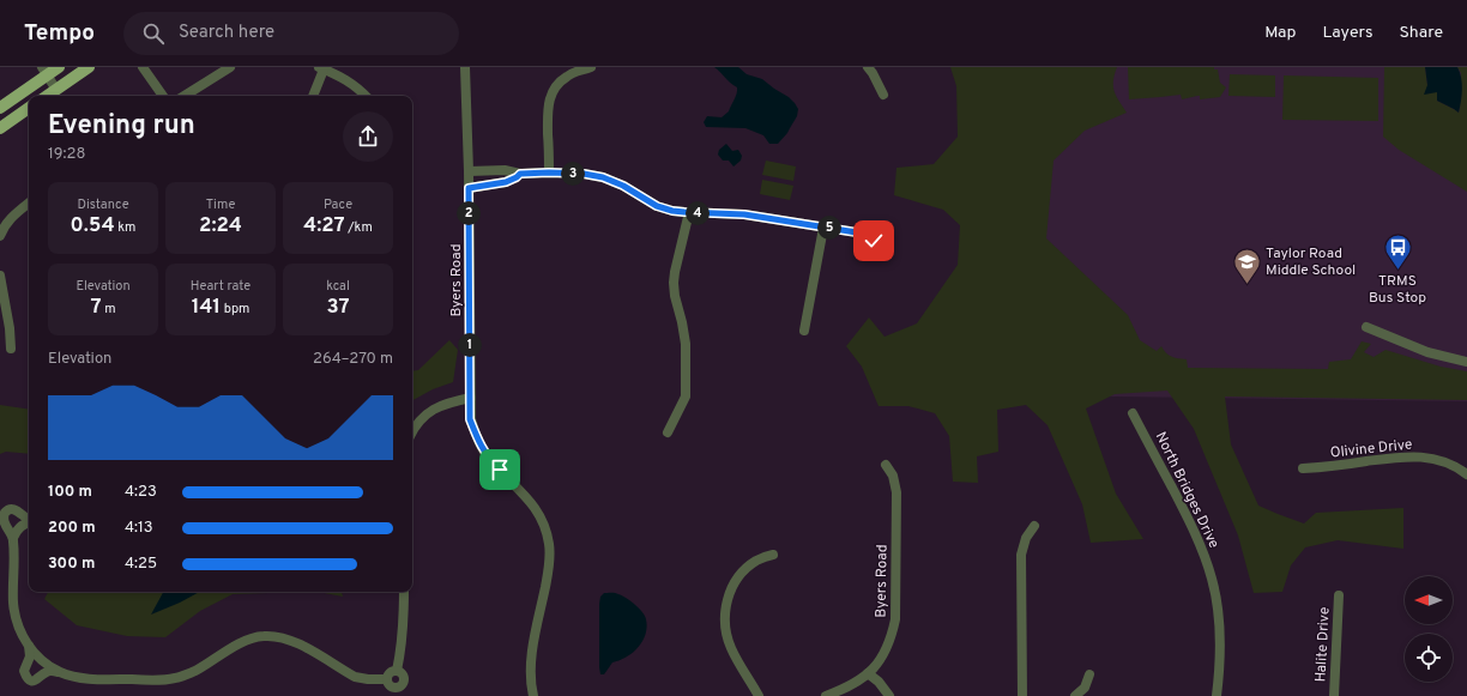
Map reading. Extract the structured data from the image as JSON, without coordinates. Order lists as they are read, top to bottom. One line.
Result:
{"streets":{"street":["Byers Road","Olivine Drive","North Bridges Drive","Halite Drive"]},"places":{"bus stop":["TRMS Bus Stop"],"school or university":["Taylor Road Middle School"]},"north":"left","page":{"header":"Tempo","search":"Search here","nav":["Map","Layers","Share"],"heading":["Evening run","19:28"],"pins":["3","2","4","5","1"],"stats":[["Distance","0.54 km"],["Time","2:24"],["Pace","4:27 /km"],["Elevation","7 m"],["Heart rate","141 bpm"],["kcal","37"]],"chart":["Elevation","264–270 m"],"list":[{"name":"100 m","note":"4:23"},{"name":"200 m","note":"4:13"},{"name":"300 m","note":"4:25"}]}}
